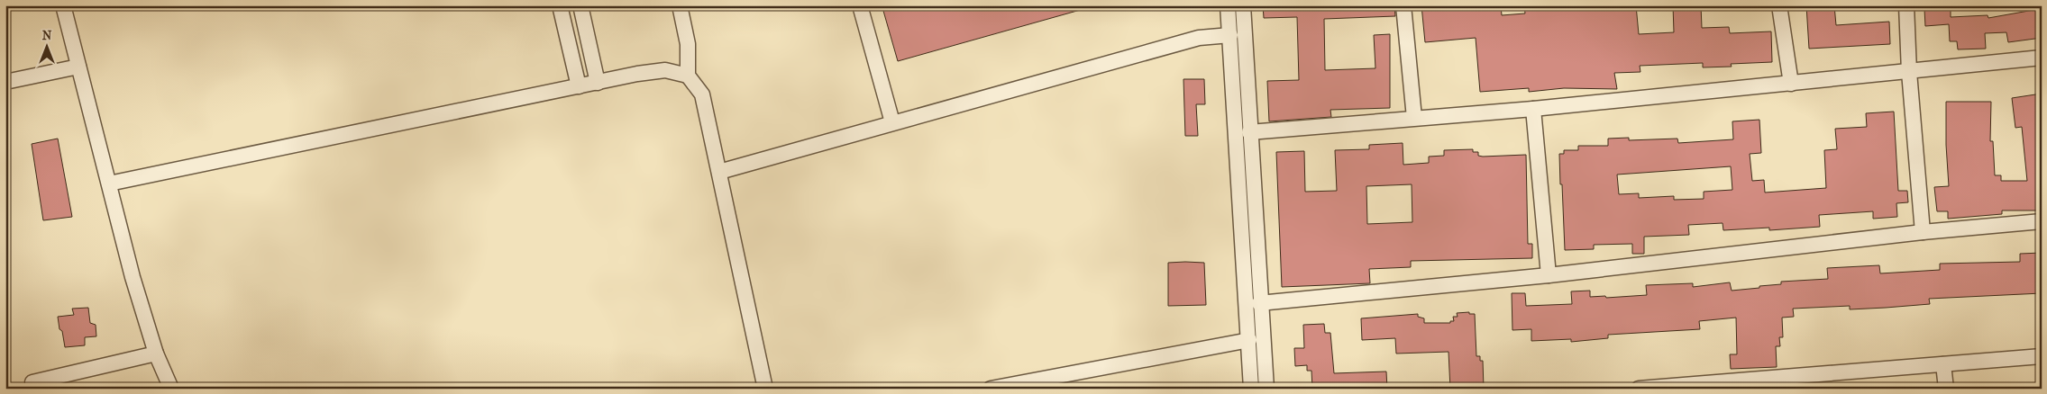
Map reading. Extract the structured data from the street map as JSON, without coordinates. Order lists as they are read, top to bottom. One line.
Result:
{"north":"top"}
